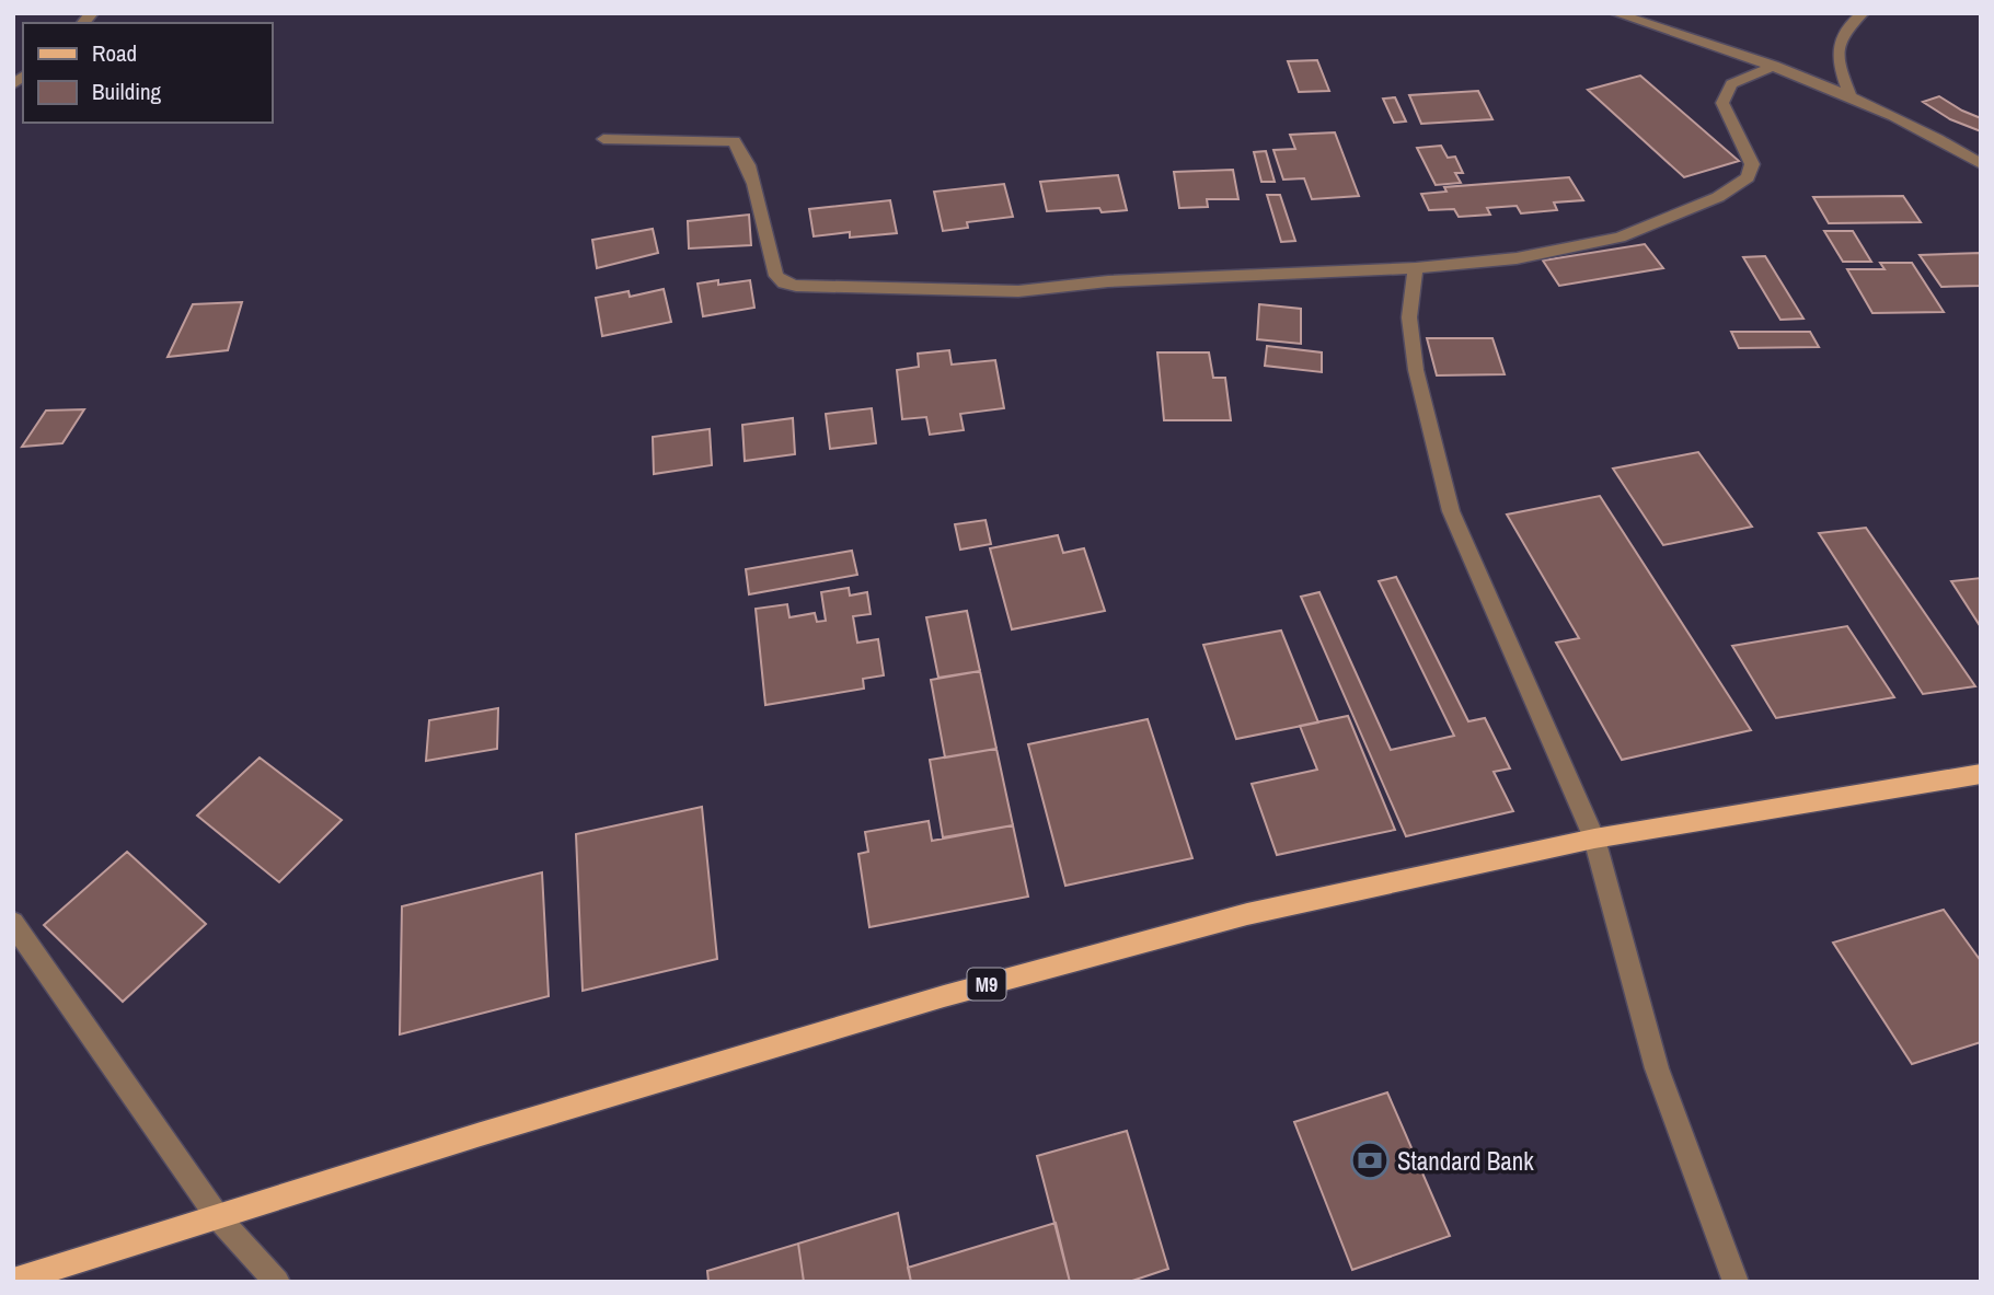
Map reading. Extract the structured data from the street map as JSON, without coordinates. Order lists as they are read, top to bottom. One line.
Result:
{"streets":{"main road":["M9"]},"places":{"bank":["Standard Bank"]},"legend":["Road","Building"]}
